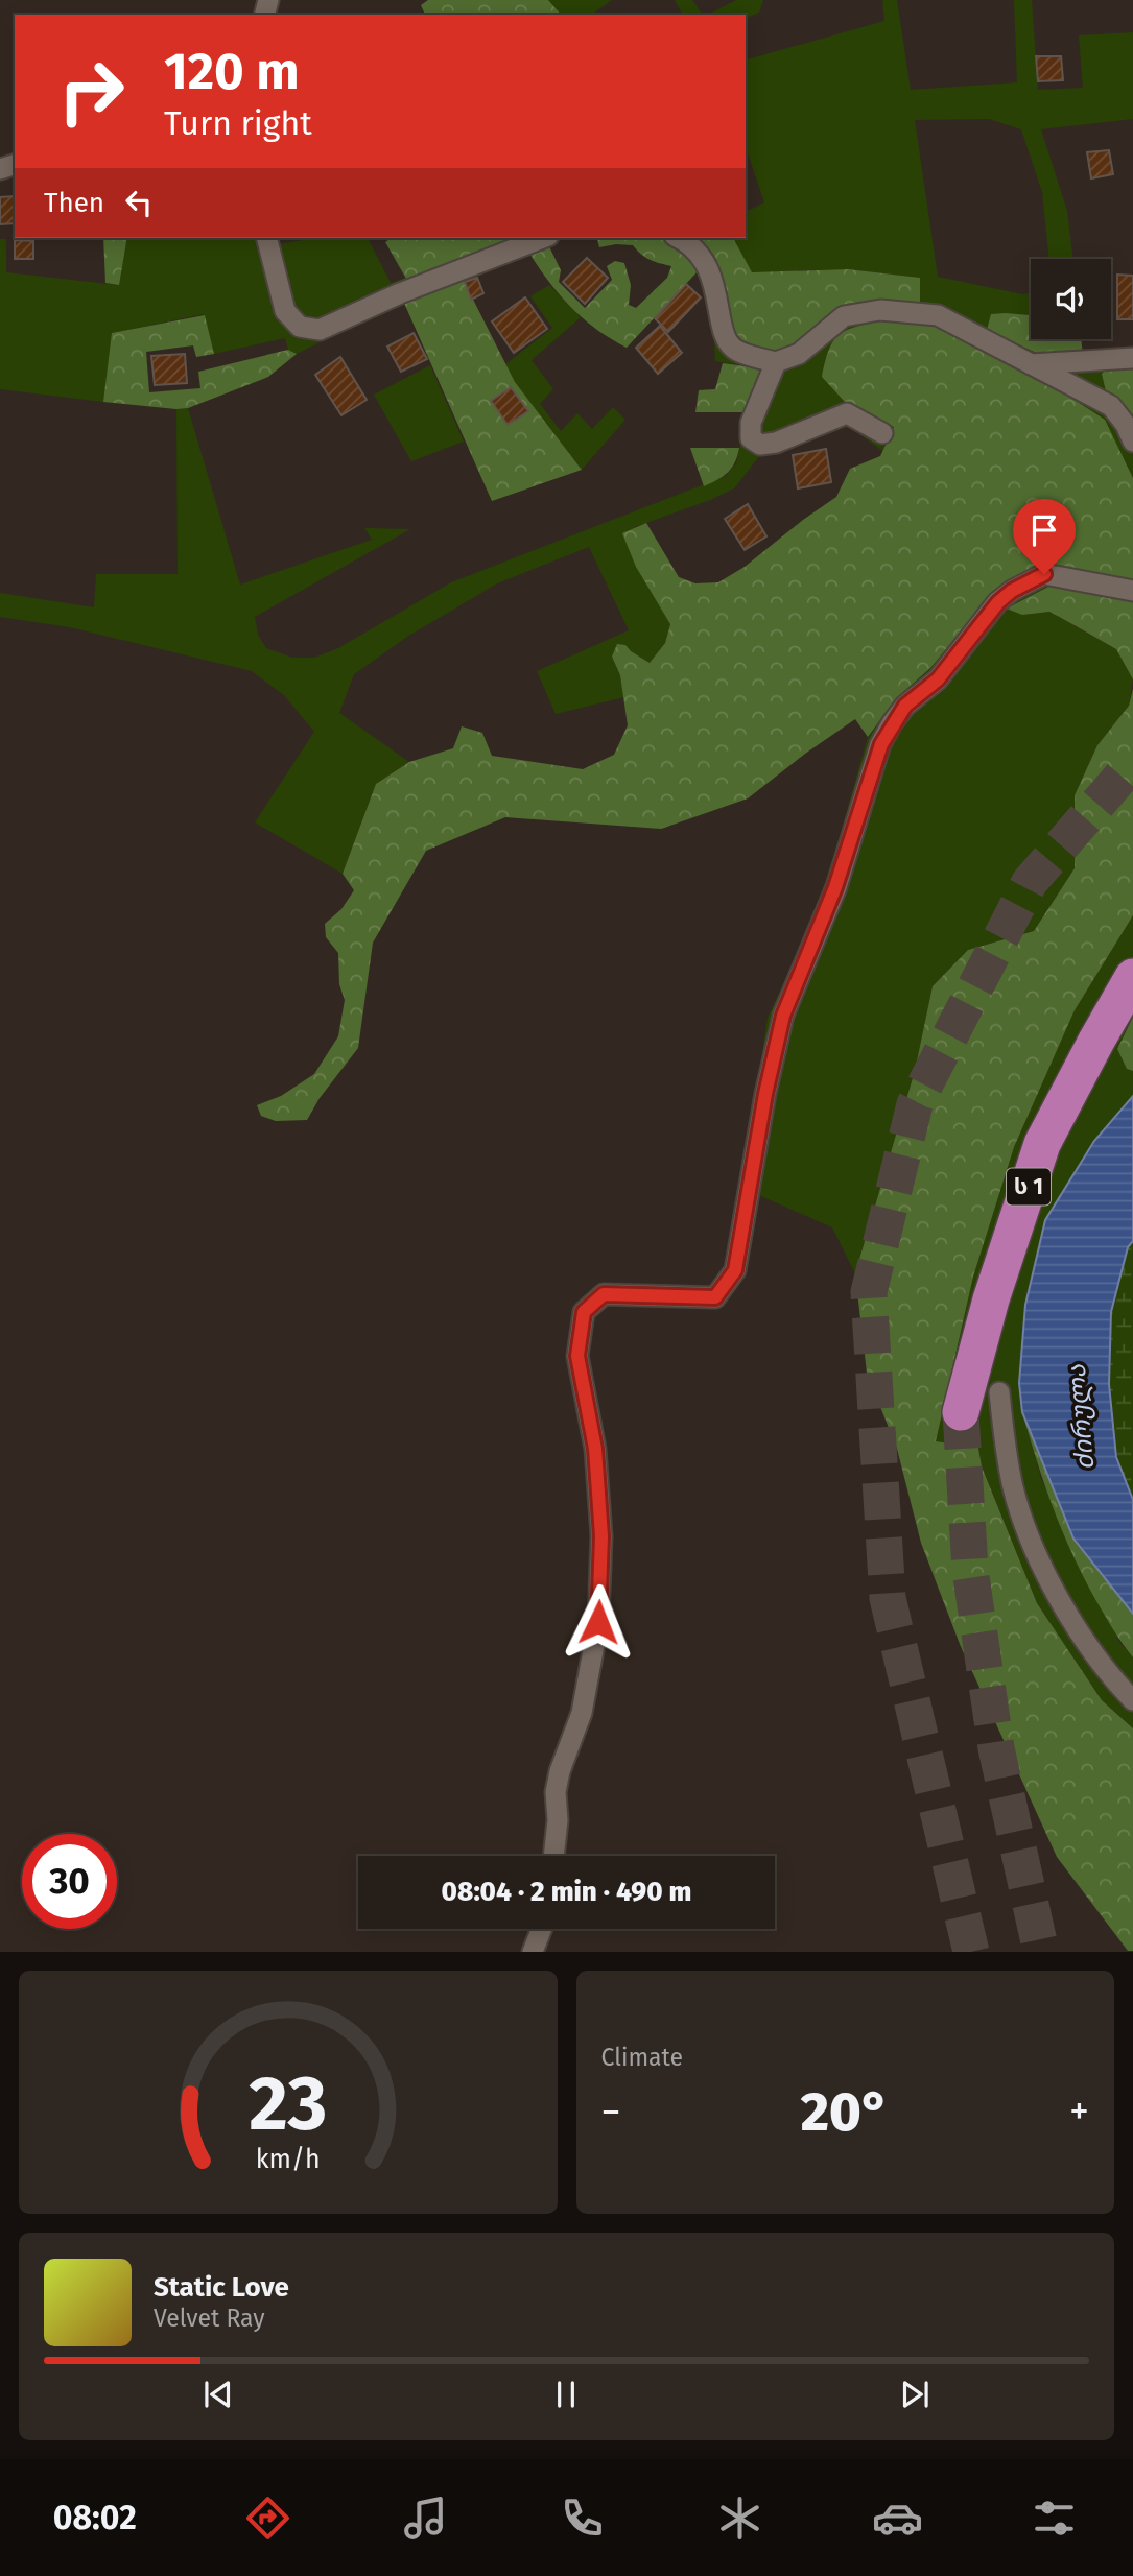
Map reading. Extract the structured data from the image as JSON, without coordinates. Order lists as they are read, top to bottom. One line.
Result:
{"streets":{"highway":["ს 1"]},"water":["ძირულა"],"page":{"turn":["120 m","Turn right"],"then":"Then","limit":"30","trip":"08:04 · 2 min · 490 m","tile":"Climate","heat":["−","20°","+"],"song":["Static Love","Velvet Ray"],"tabs":"08:02","gauge":["23","km/h"]}}
